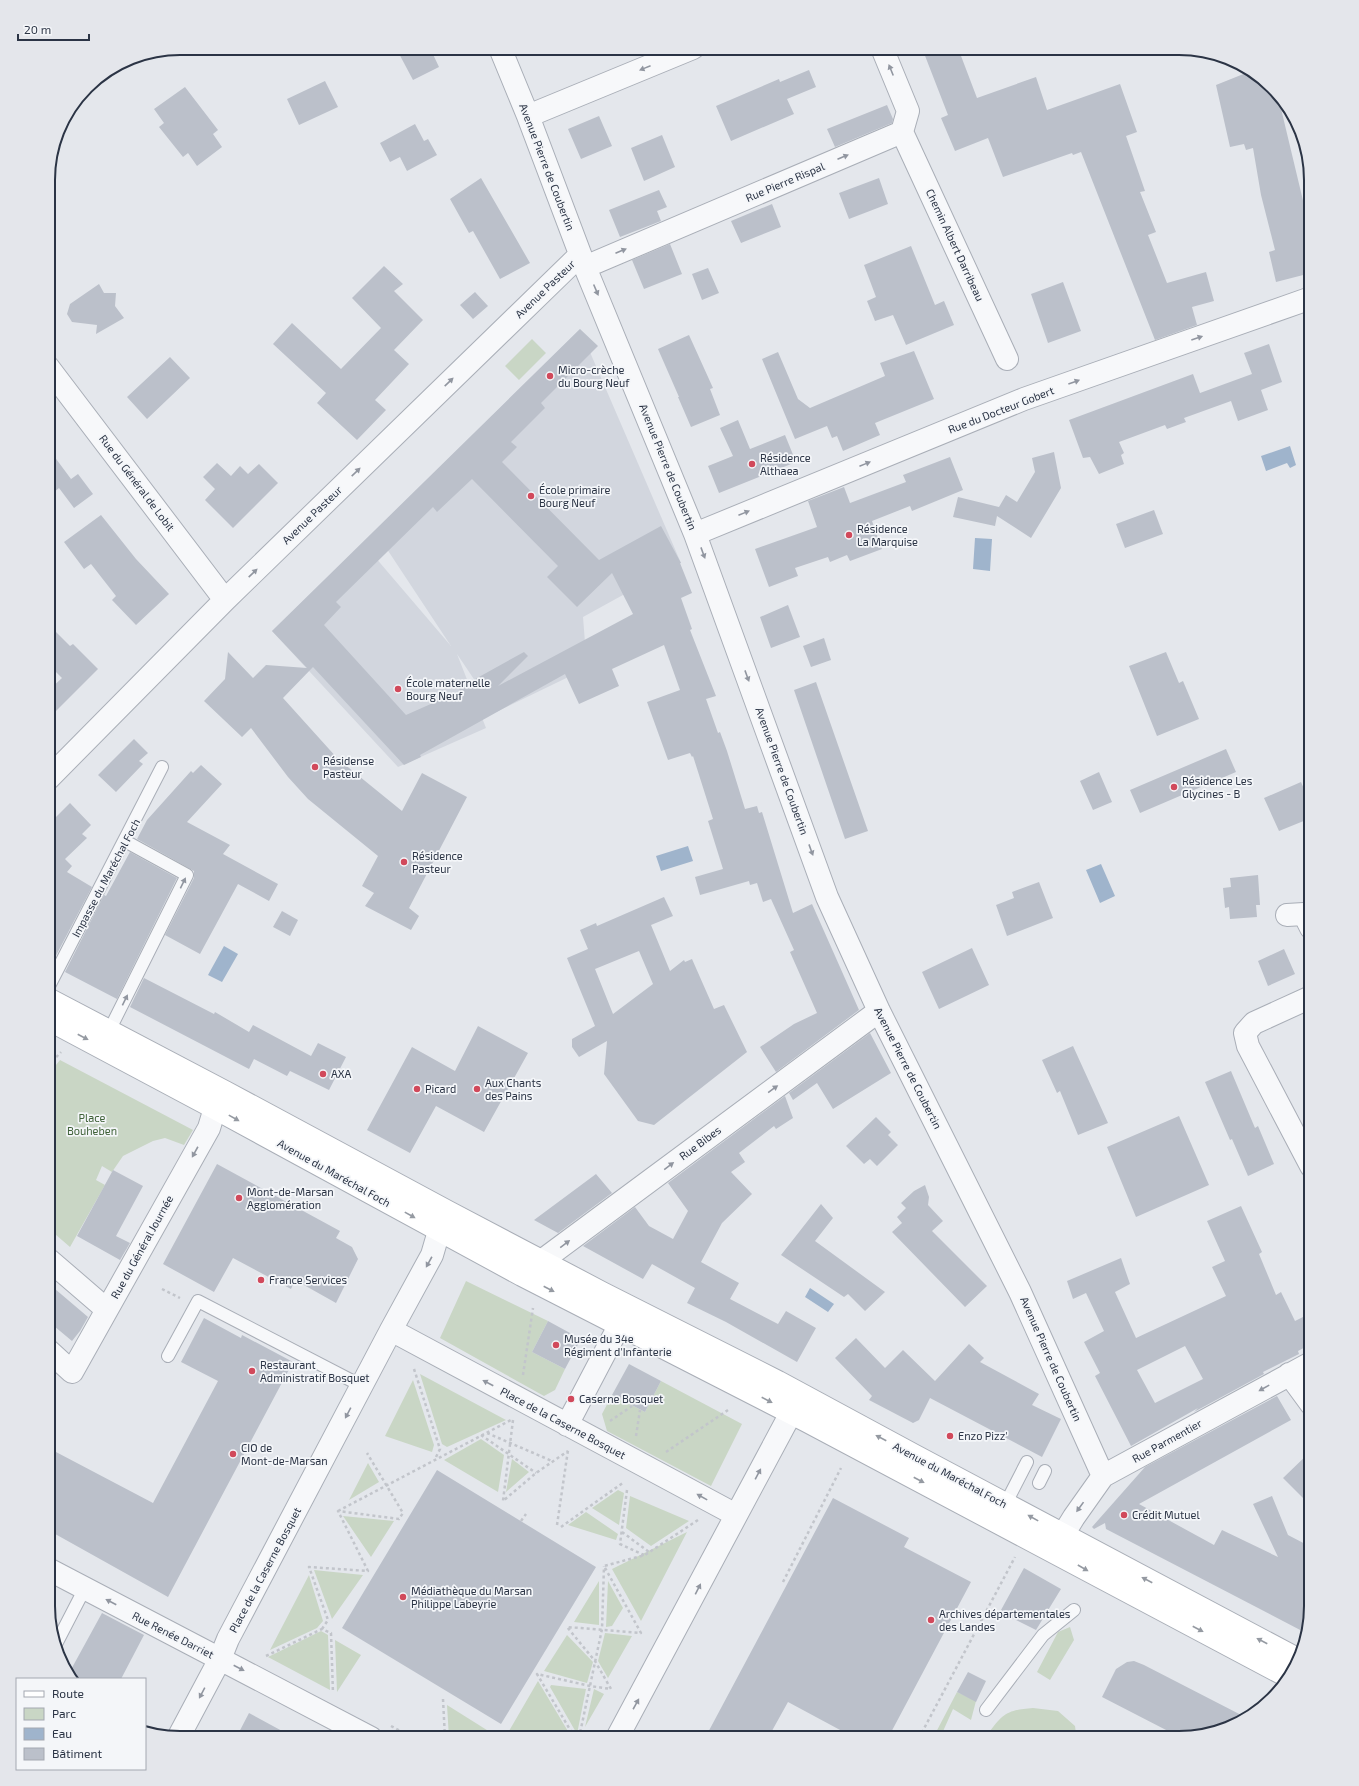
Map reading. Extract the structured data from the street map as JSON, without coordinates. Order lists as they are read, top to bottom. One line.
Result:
{"streets":{"main road":["Avenue du Maréchal Foch"],"street":["Avenue Pierre de Coubertin","Rue Pierre Rispal","Chemin Albert Darribeau","Avenue Pasteur","Rue du Docteur Gobert","Rue du Général de Lobit","Rue Bibes","Rue du Général Journée","Place de la Caserne Bosquet","Rue Parmentier","Rue Renée Darriet"],"lane":["Impasse du Maréchal Foch"]},"crossings":[["Avenue Pierre de Coubertin","Rue Pierre Rispal"],["Avenue Pierre de Coubertin","Avenue Pasteur"],["Avenue Pierre de Coubertin","Rue du Docteur Gobert"],["Avenue Pierre de Coubertin","Rue Bibes"],["Avenue Pierre de Coubertin","Rue Parmentier"],["Rue Pierre Rispal","Chemin Albert Darribeau"],["Rue Pierre Rispal","Avenue Pasteur"],["Avenue Pasteur","Rue du Général de Lobit"],["Rue Bibes","Avenue du Maréchal Foch"],["Avenue du Maréchal Foch","Rue du Général Journée"],["Avenue du Maréchal Foch","Place de la Caserne Bosquet"],["Avenue du Maréchal Foch","Rue Parmentier"],["Place de la Caserne Bosquet","Rue Renée Darriet"]],"one_way":["Avenue Pierre de Coubertin","Avenue Pasteur","Rue du Docteur Gobert","Rue Bibes","Rue du Général Journée","Rue Parmentier"],"parks":["Place Bouheben"],"places":["Micro-crèche du Bourg Neuf","Résidence Althaea","École primaire Bourg Neuf","Résidence La Marquise","École maternelle Bourg Neuf","Résidense Pasteur","Résidence Les Glycines - B","Résidence Pasteur","AXA","Picard","Aux Chants des Pains","Mont-de-Marsan Agglomération","France Services","Musée du 34e Régiment d'Infanterie","Restaurant Administratif Bosquet","Caserne Bosquet","Enzo Pizz'","CIO de Mont-de-Marsan","Crédit Mutuel","Médiathèque du Marsan Philippe Labeyrie","Archives départementales des Landes"],"legend":["Route","Parc","Eau","Bâtiment"],"scale_bar":"20 m"}
